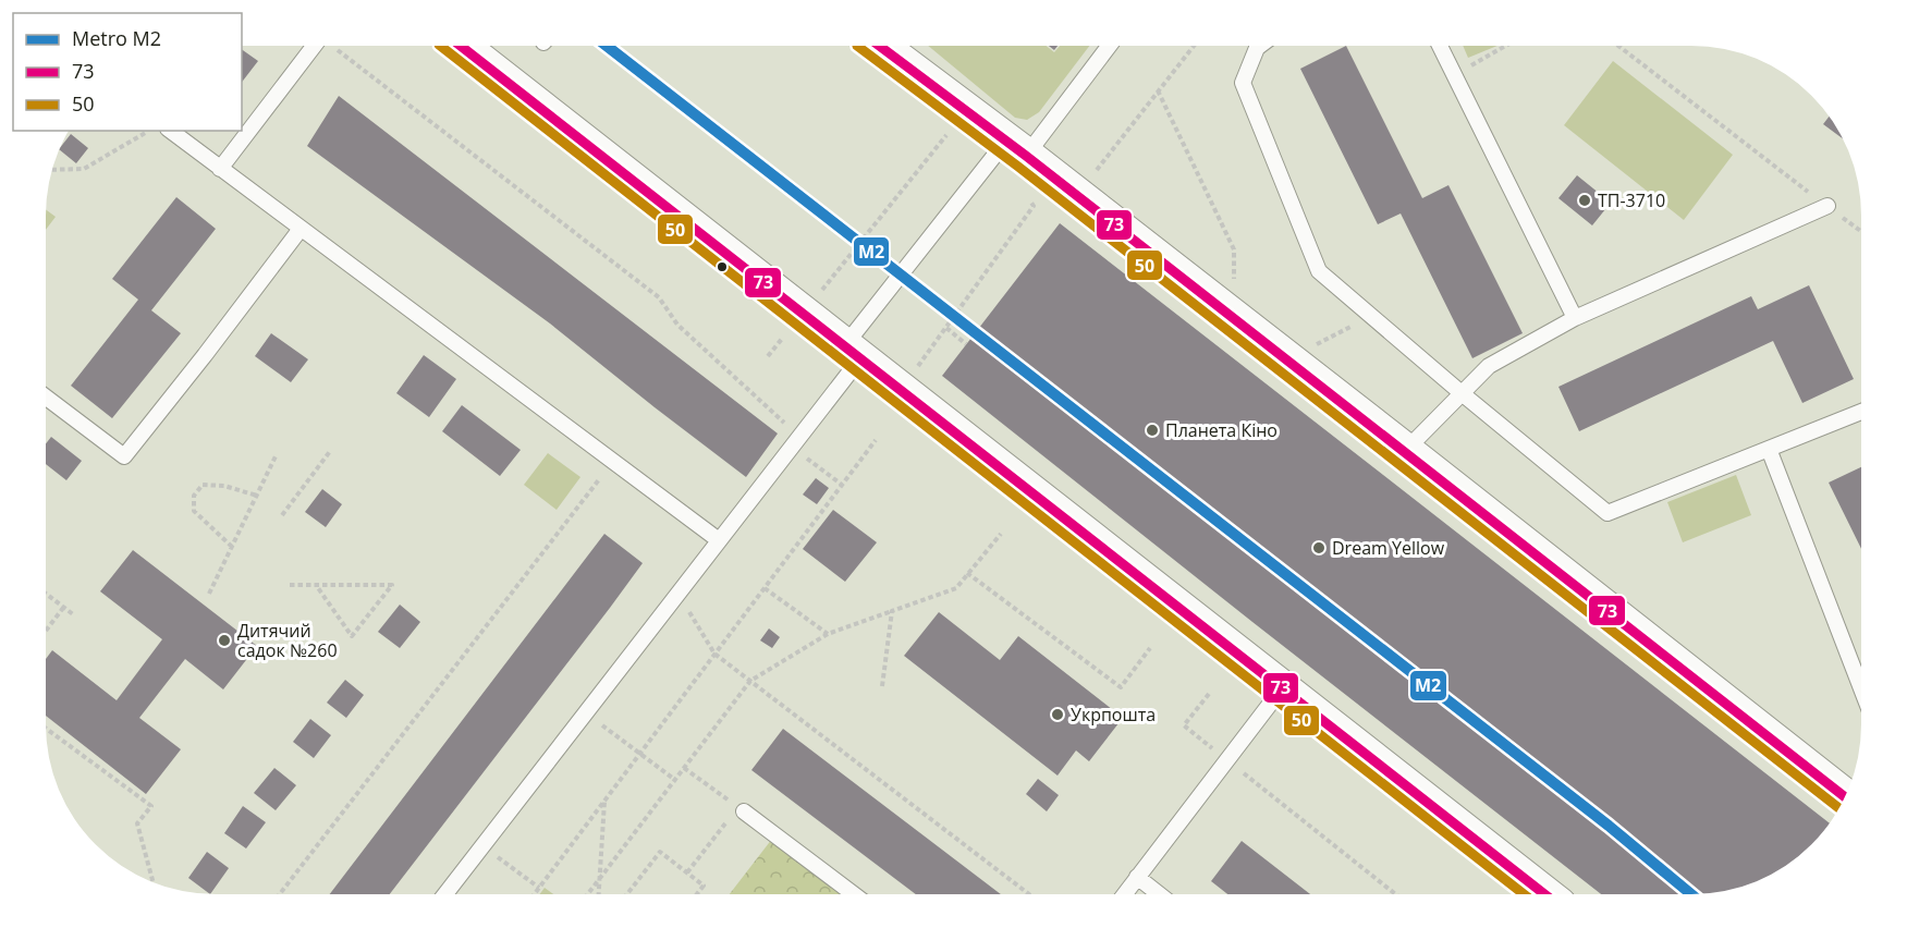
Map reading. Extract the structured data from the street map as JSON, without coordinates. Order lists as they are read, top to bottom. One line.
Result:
{"places":["ТП-3710","Планета Кіно","Dream Yellow","Дитячий садок №260","Укрпошта"],"lines":["metro line M2","transit line 73","transit line 50"],"legend":["Metro M2","73","50"]}
